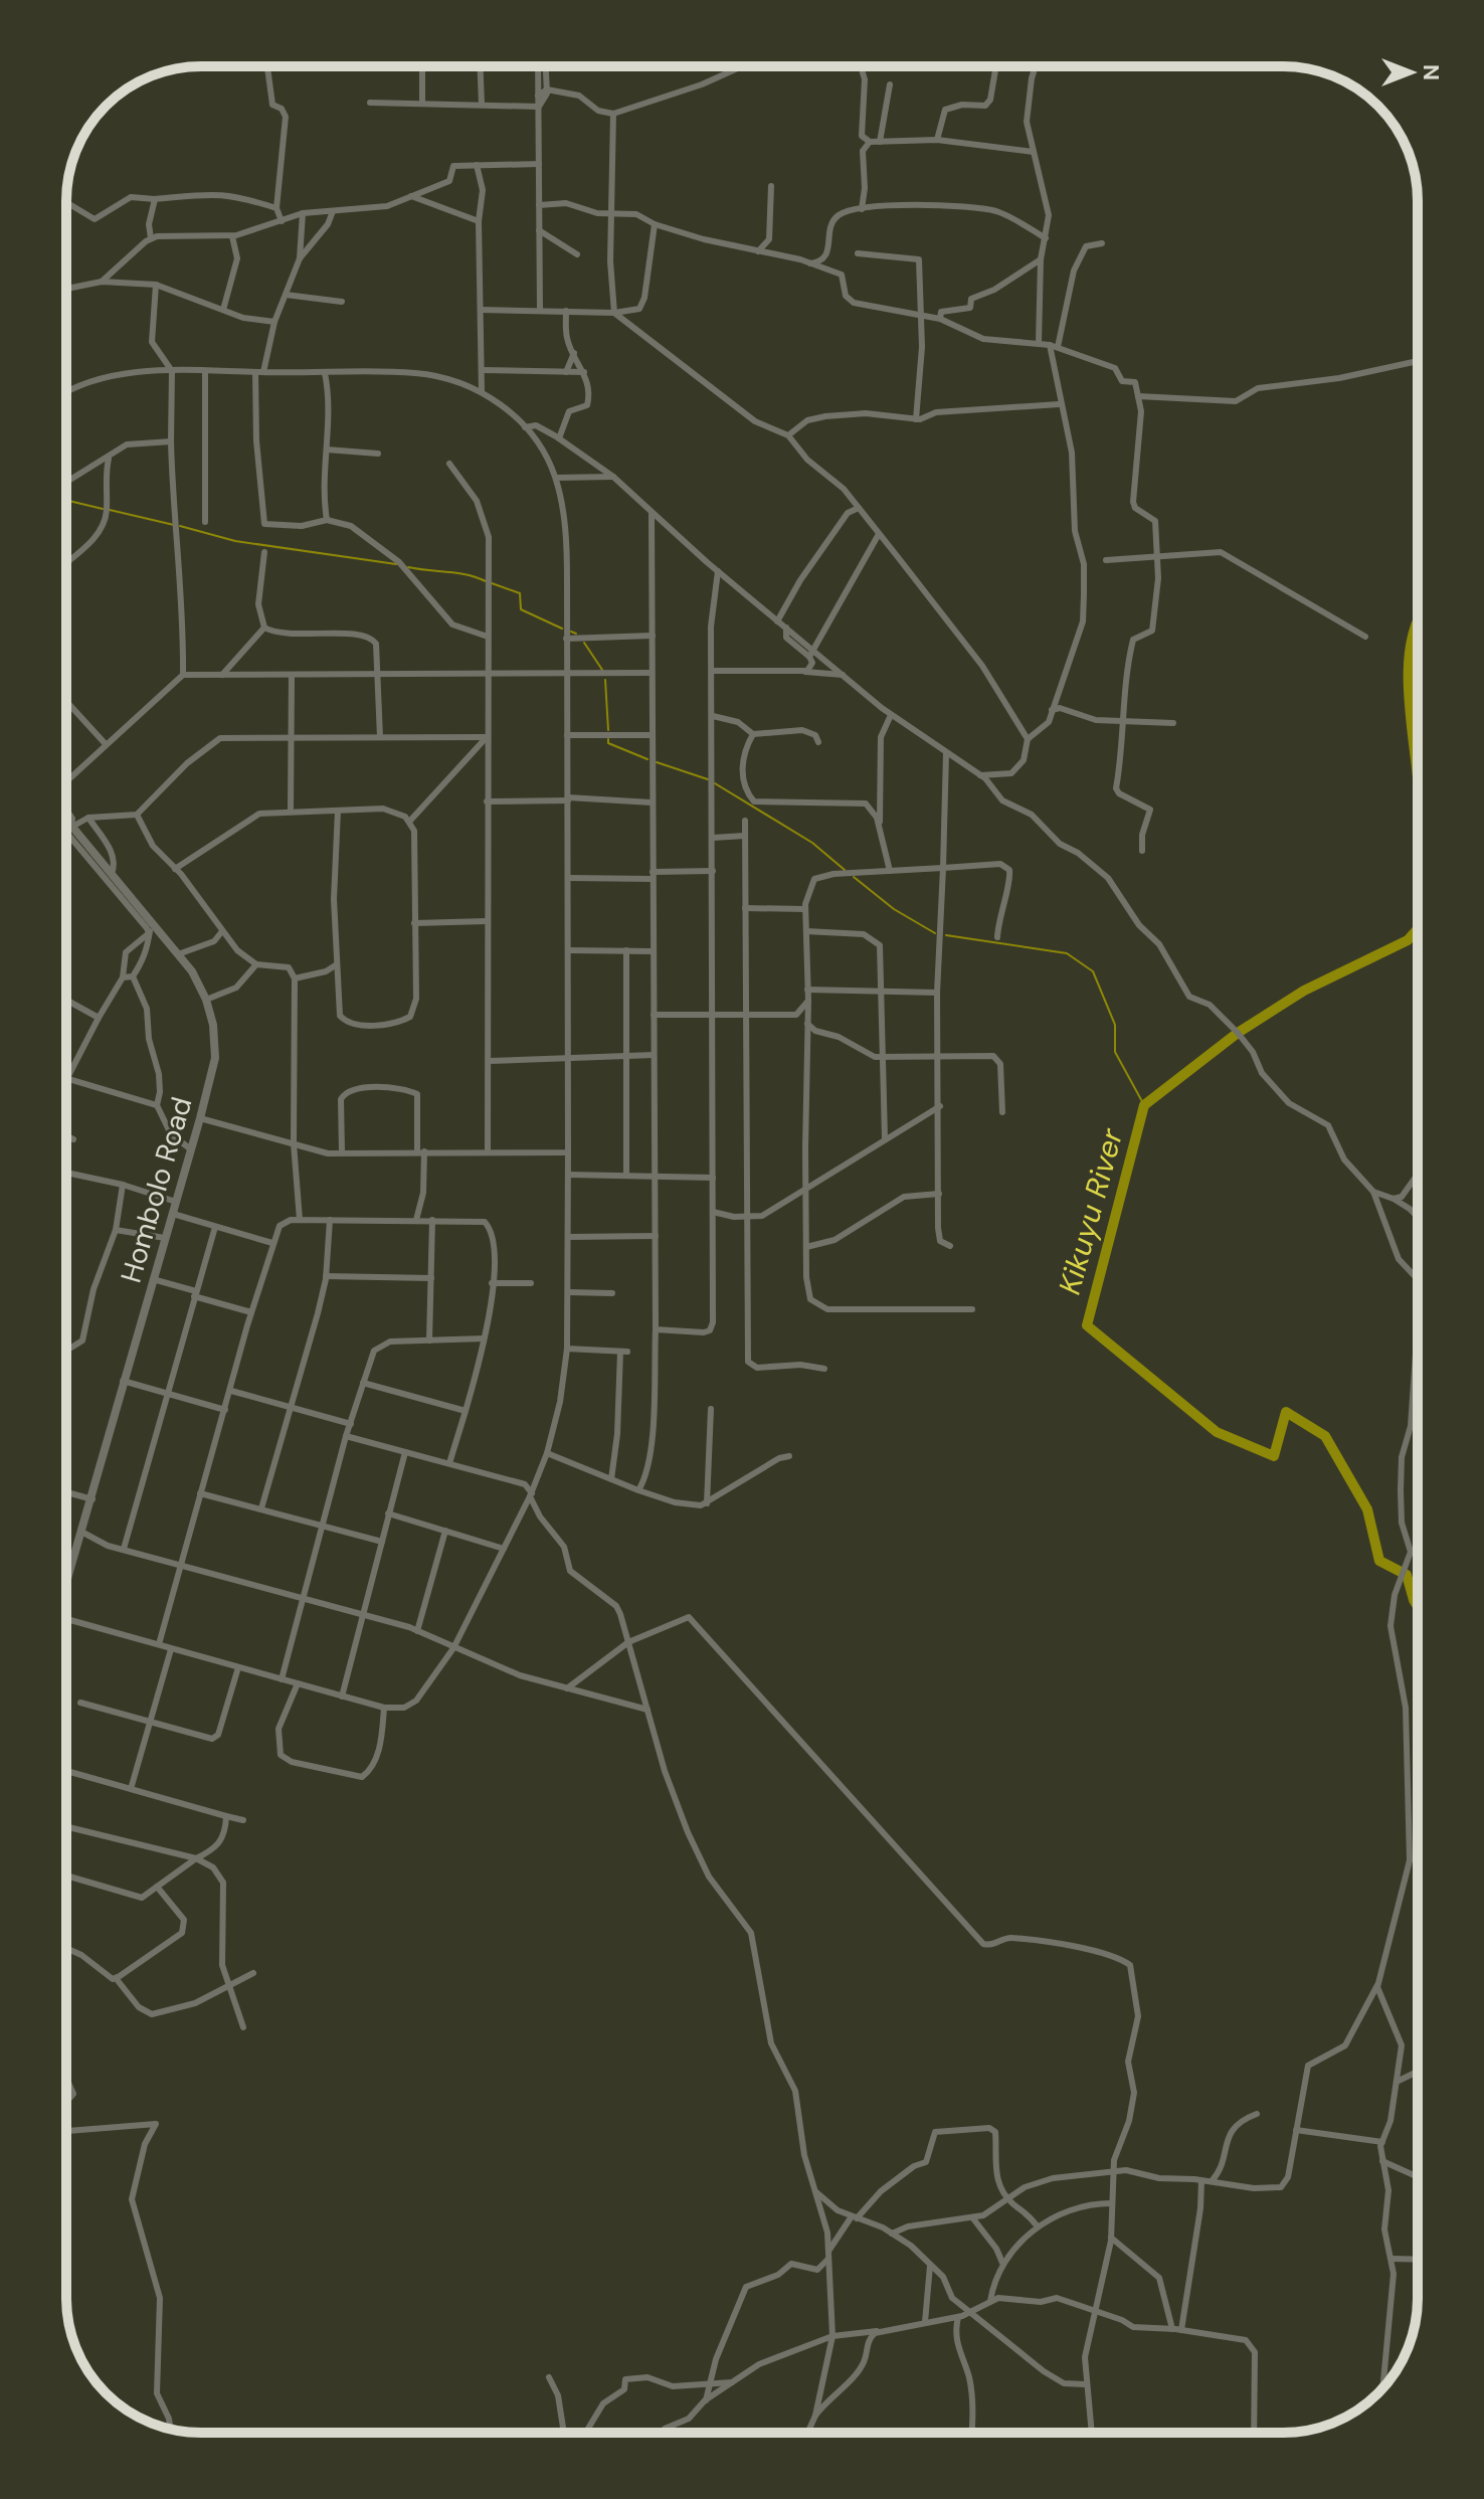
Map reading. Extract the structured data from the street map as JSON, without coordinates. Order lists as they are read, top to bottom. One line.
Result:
{"streets":{"street":["Hombolo Road"]},"water":["Kikuyu River"],"north":"right"}
